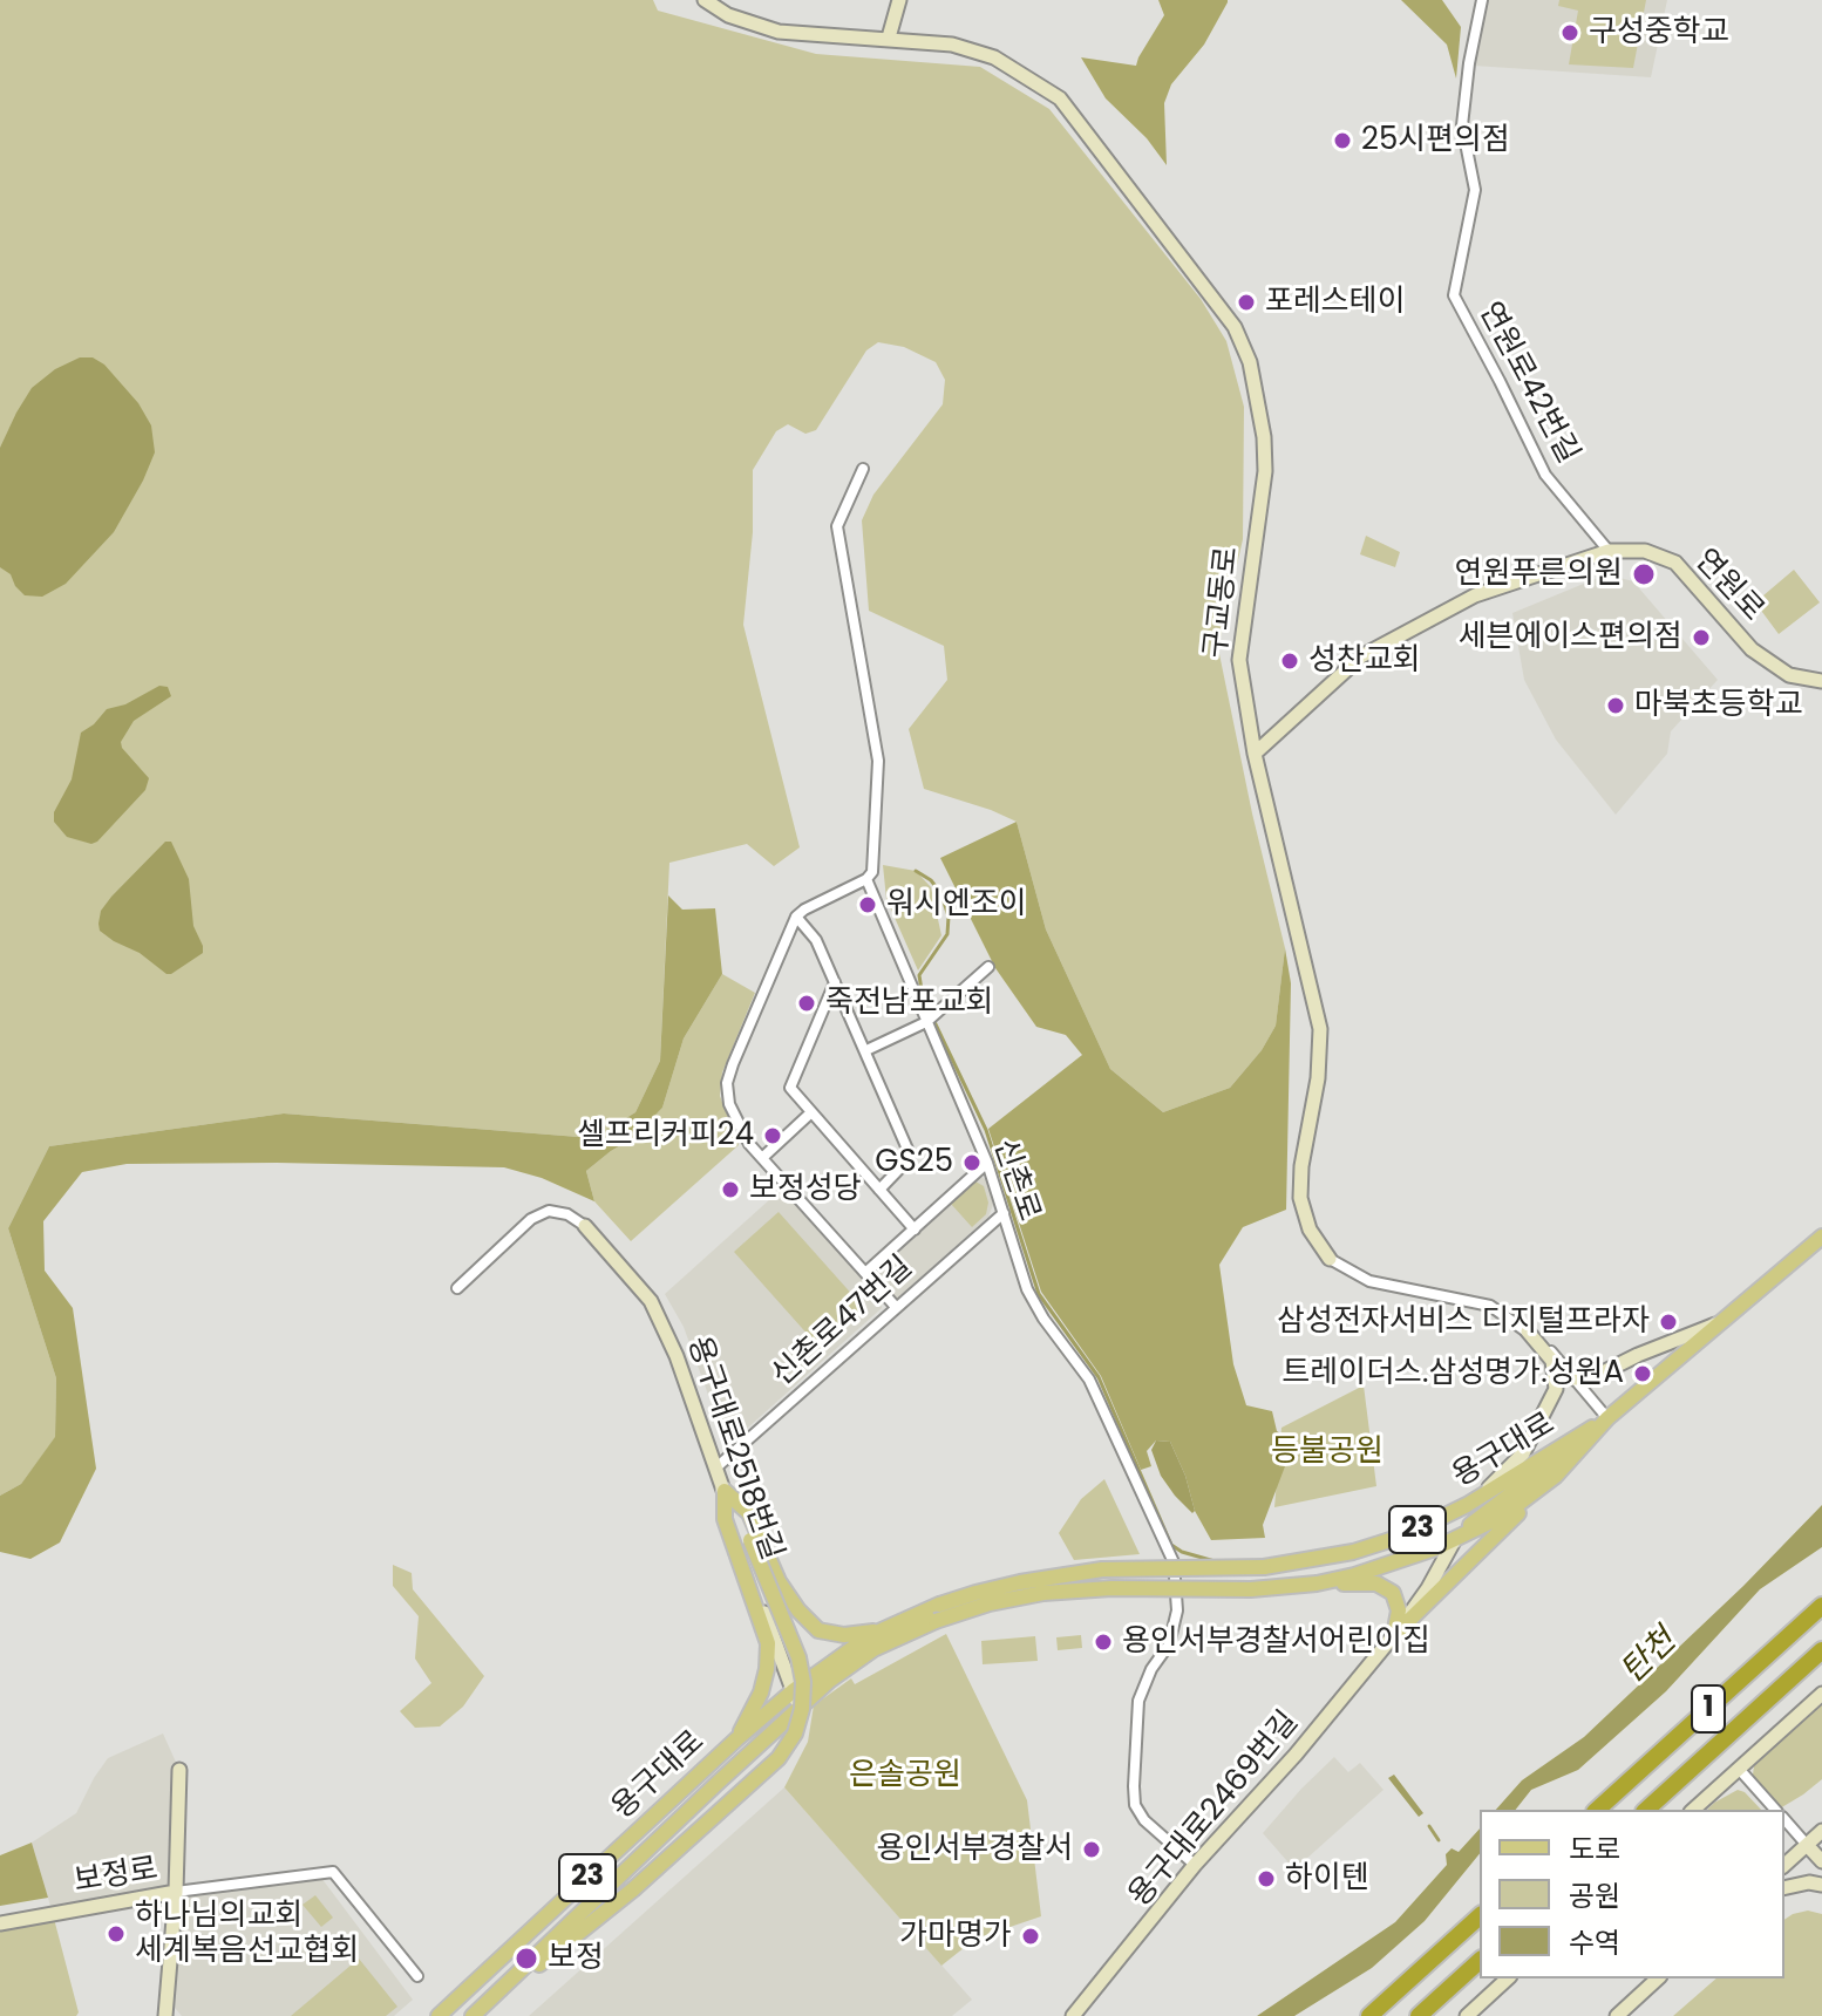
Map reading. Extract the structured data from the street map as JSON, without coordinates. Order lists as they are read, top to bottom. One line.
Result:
{"streets":{"highway":["1"],"main road":["용구대로","23"],"street":["연원로42번길","연원로","구교동로","신촌로","신촌로47번길","용구대로2518번길","용구대로2469번길","보정로"]},"crossings":[["연원로42번길","연원로"],["연원로","구교동로"],["구교동로","용구대로"],["신촌로","신촌로47번길"],["신촌로","용구대로2469번길"],["신촌로47번길","용구대로2518번길"],["용구대로2518번길","용구대로"],["용구대로","용구대로2469번길"]],"water":["탄천"],"parks":["등불공원","은솔공원"],"places":["구성중학교","25시편의점","포레스테이","연원푸른의원","세븐에이스편의점","성찬교회","마북초등학교","워시엔조이","죽전남포교회","셀프리커피24","GS25","보정성당","삼성전자서비스 디지털프라자","트레이더스.삼성명가.성원A","용인서부경찰서어린이집","용인서부경찰서","하이텐","하나님의교회 세계복음선교협회","가마명가","보정"],"legend":["도로","공원","수역"]}
